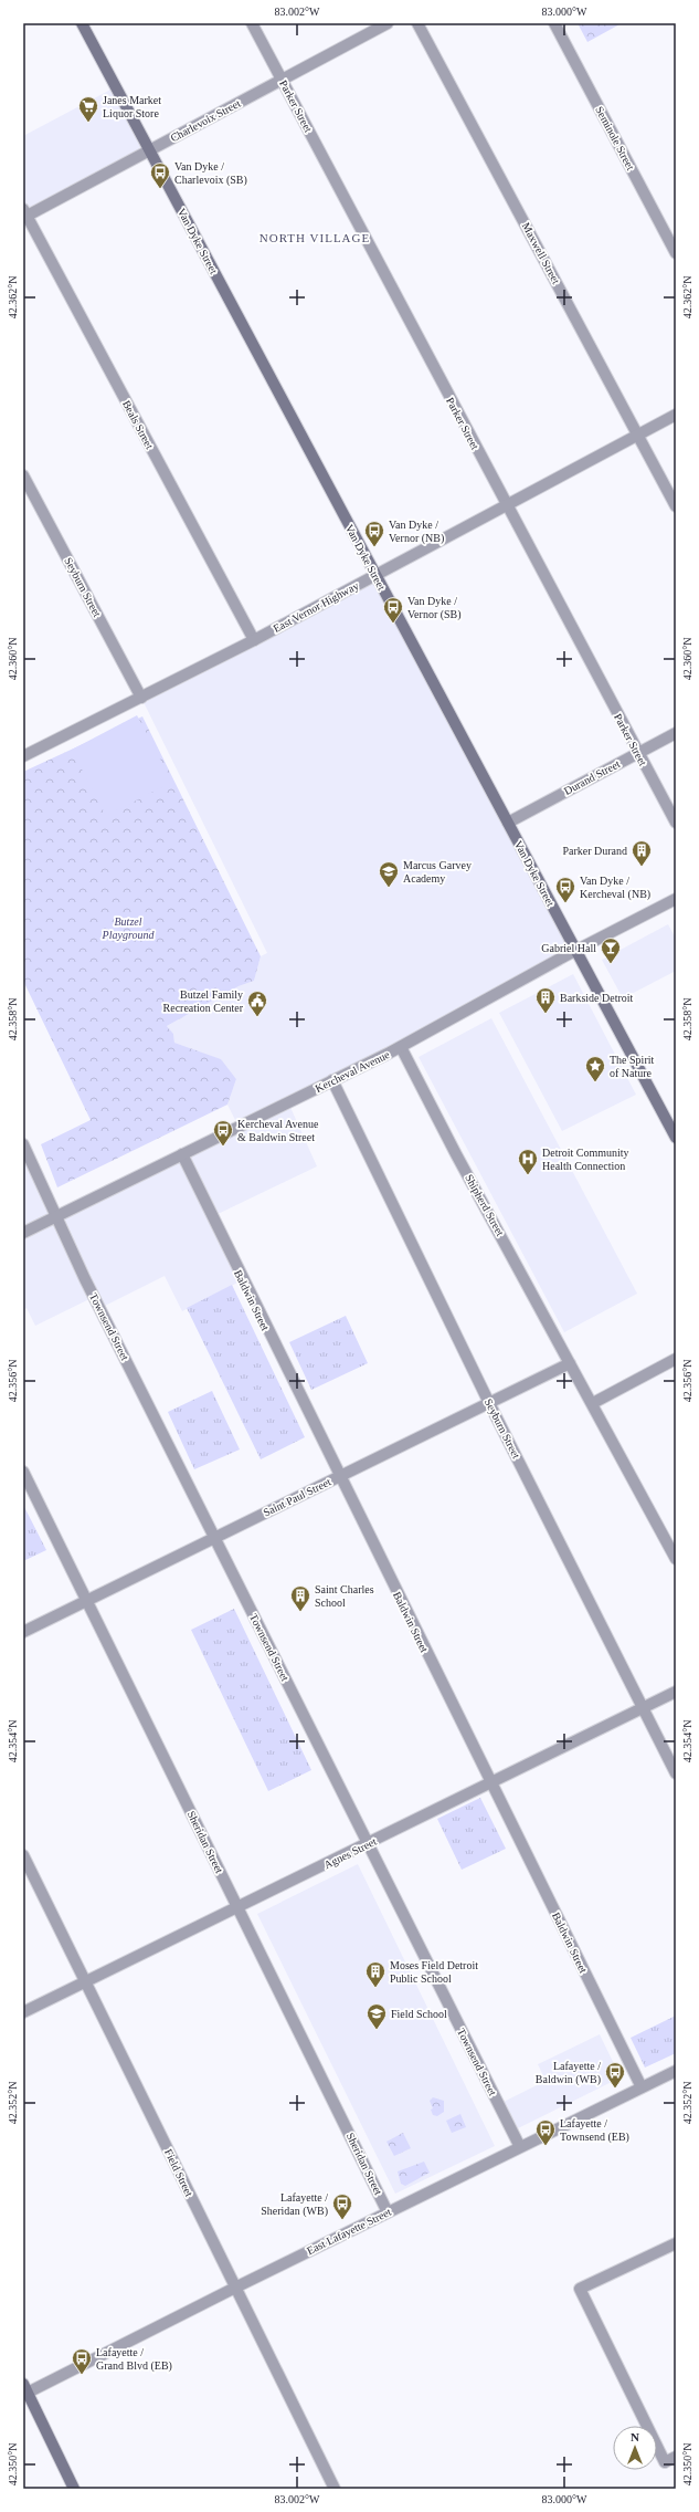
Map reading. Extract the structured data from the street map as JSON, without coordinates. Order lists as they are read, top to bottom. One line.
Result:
{"streets":{"main road":["Van Dyke Street"],"street":["Parker Street","Charlevoix Street","Seminole Street","Maxwell Street","Beals Street","Seyburn Street","East Vernor Highway","Durand Street","Kercheval Avenue","Shipherd Street","Baldwin Street","Townsend Street","Saint Paul Street","Sheridan Street","Agnes Street","Field Street","East Lafayette Street"]},"crossings":[["Parker Street","Charlevoix Street"],["Parker Street","East Vernor Highway"],["Parker Street","Durand Street"],["Charlevoix Street","Van Dyke Street"],["Charlevoix Street","Beals Street"],["Van Dyke Street","East Vernor Highway"],["Van Dyke Street","Durand Street"],["Van Dyke Street","Kercheval Avenue"],["Maxwell Street","East Vernor Highway"],["Beals Street","East Vernor Highway"],["Seyburn Street","East Vernor Highway"],["Seyburn Street","Kercheval Avenue"],["Seyburn Street","Saint Paul Street"],["Seyburn Street","Agnes Street"],["Kercheval Avenue","Shipherd Street"],["Kercheval Avenue","Baldwin Street"],["Kercheval Avenue","Townsend Street"],["Shipherd Street","Saint Paul Street"],["Baldwin Street","Saint Paul Street"],["Baldwin Street","Agnes Street"],["Baldwin Street","East Lafayette Street"],["Townsend Street","Saint Paul Street"],["Townsend Street","Agnes Street"],["Townsend Street","East Lafayette Street"],["Saint Paul Street","Sheridan Street"],["Sheridan Street","Agnes Street"],["Sheridan Street","East Lafayette Street"],["Agnes Street","Field Street"],["Field Street","East Lafayette Street"]],"districts":["NORTH VILLAGE"],"parks":["Butzel Playground"],"places":{"supermarket":["Janes Market Liquor Store"],"bus stop":["Van Dyke / Charlevoix (SB)","Van Dyke / Vernor (NB)","Van Dyke / Vernor (SB)","Van Dyke / Kercheval (NB)","Kercheval Avenue & Baldwin Street","Lafayette / Baldwin (WB)","Lafayette / Townsend (EB)","Lafayette / Sheridan (WB)","Lafayette / Grand Blvd (EB)"],"building":["Parker Durand","Barkside Detroit","Saint Charles School","Moses Field Detroit Public School"],"school or university":["Marcus Garvey Academy","Field School"],"bar":["Gabriel Hall"],"public building":["Butzel Family Recreation Center"],"place":["The Spirit of Nature"],"hospital":["Detroit Community Health Connection"]},"north":"top","coordinates":["83.002°W","83.000°W","42.362°N","42.360°N","42.358°N","42.356°N","42.354°N","42.352°N","42.350°N"]}
